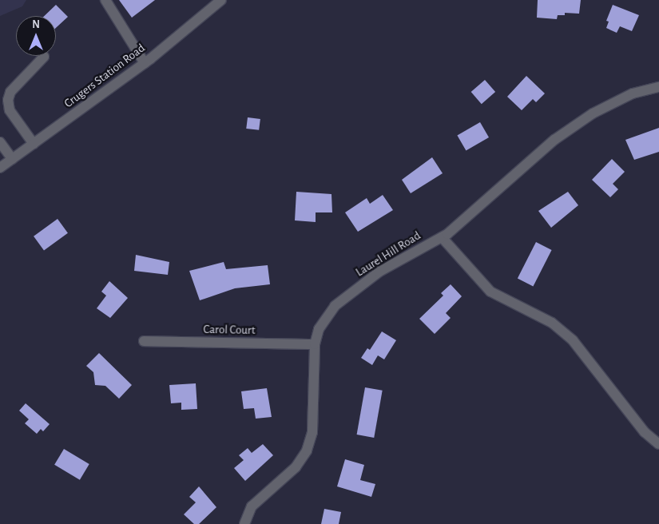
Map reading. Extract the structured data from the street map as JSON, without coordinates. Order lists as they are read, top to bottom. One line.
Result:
{"streets":{"street":["Crugers Station Road","Laurel Hill Road","Carol Court"]},"crossings":[["Laurel Hill Road","Carol Court"]],"north":"top"}
